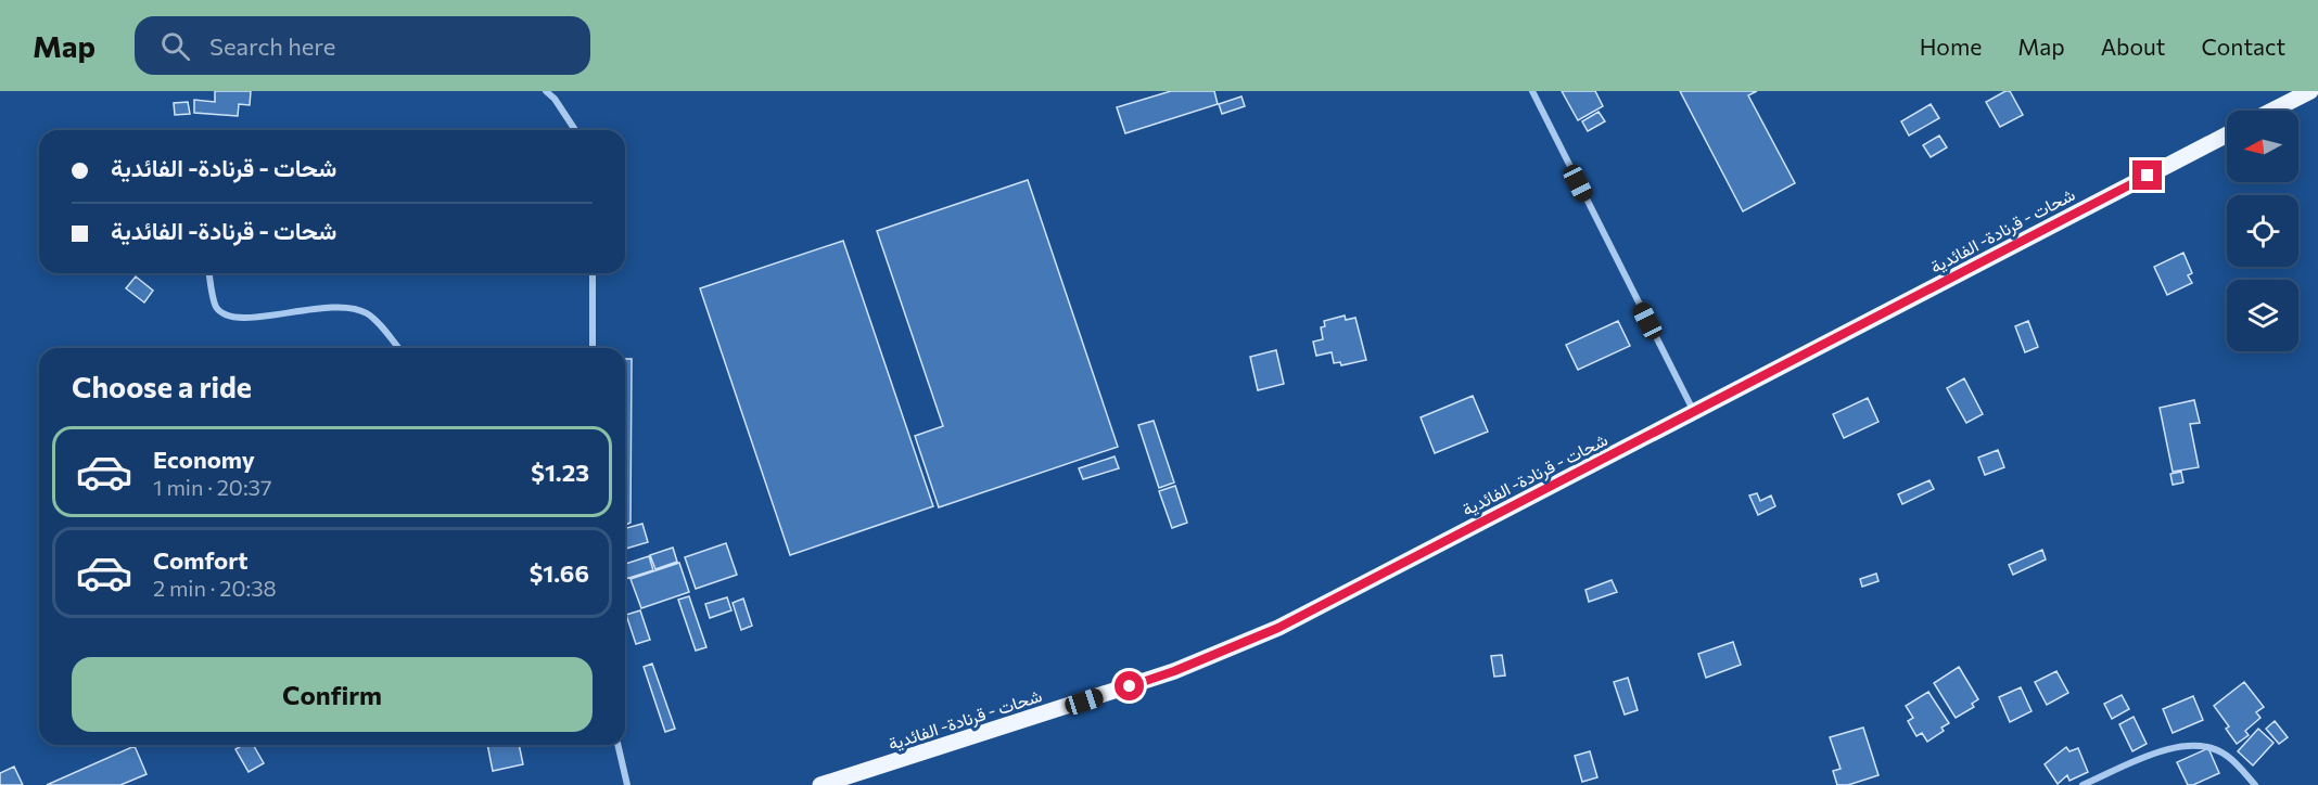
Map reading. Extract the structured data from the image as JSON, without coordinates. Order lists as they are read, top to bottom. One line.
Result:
{"streets":{"main road":["شحات - قرنادة- الفائدية"]},"north":"left","page":{"header":"Map","search":"Search here","nav":["Home","Map","About","Contact"],"banner":["شحات - قرنادة- الفائدية","شحات - قرنادة- الفائدية"],"heading":"Choose a ride","list":[{"name":"Economy","note":"1 min · 20:37","value":"$1.23"},{"name":"Comfort","note":"2 min · 20:38","value":"$1.66"}],"buttons":"Confirm"}}
